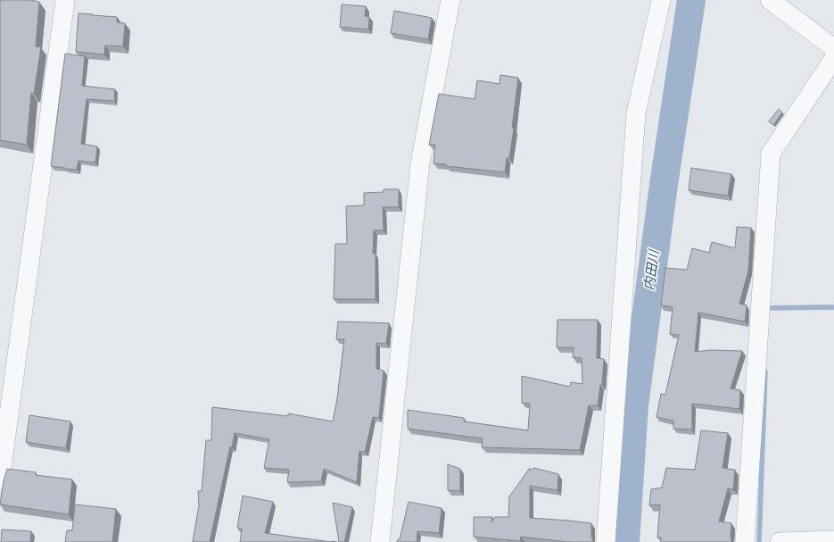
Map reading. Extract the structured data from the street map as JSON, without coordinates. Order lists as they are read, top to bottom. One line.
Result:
{"water":["内田川"]}
